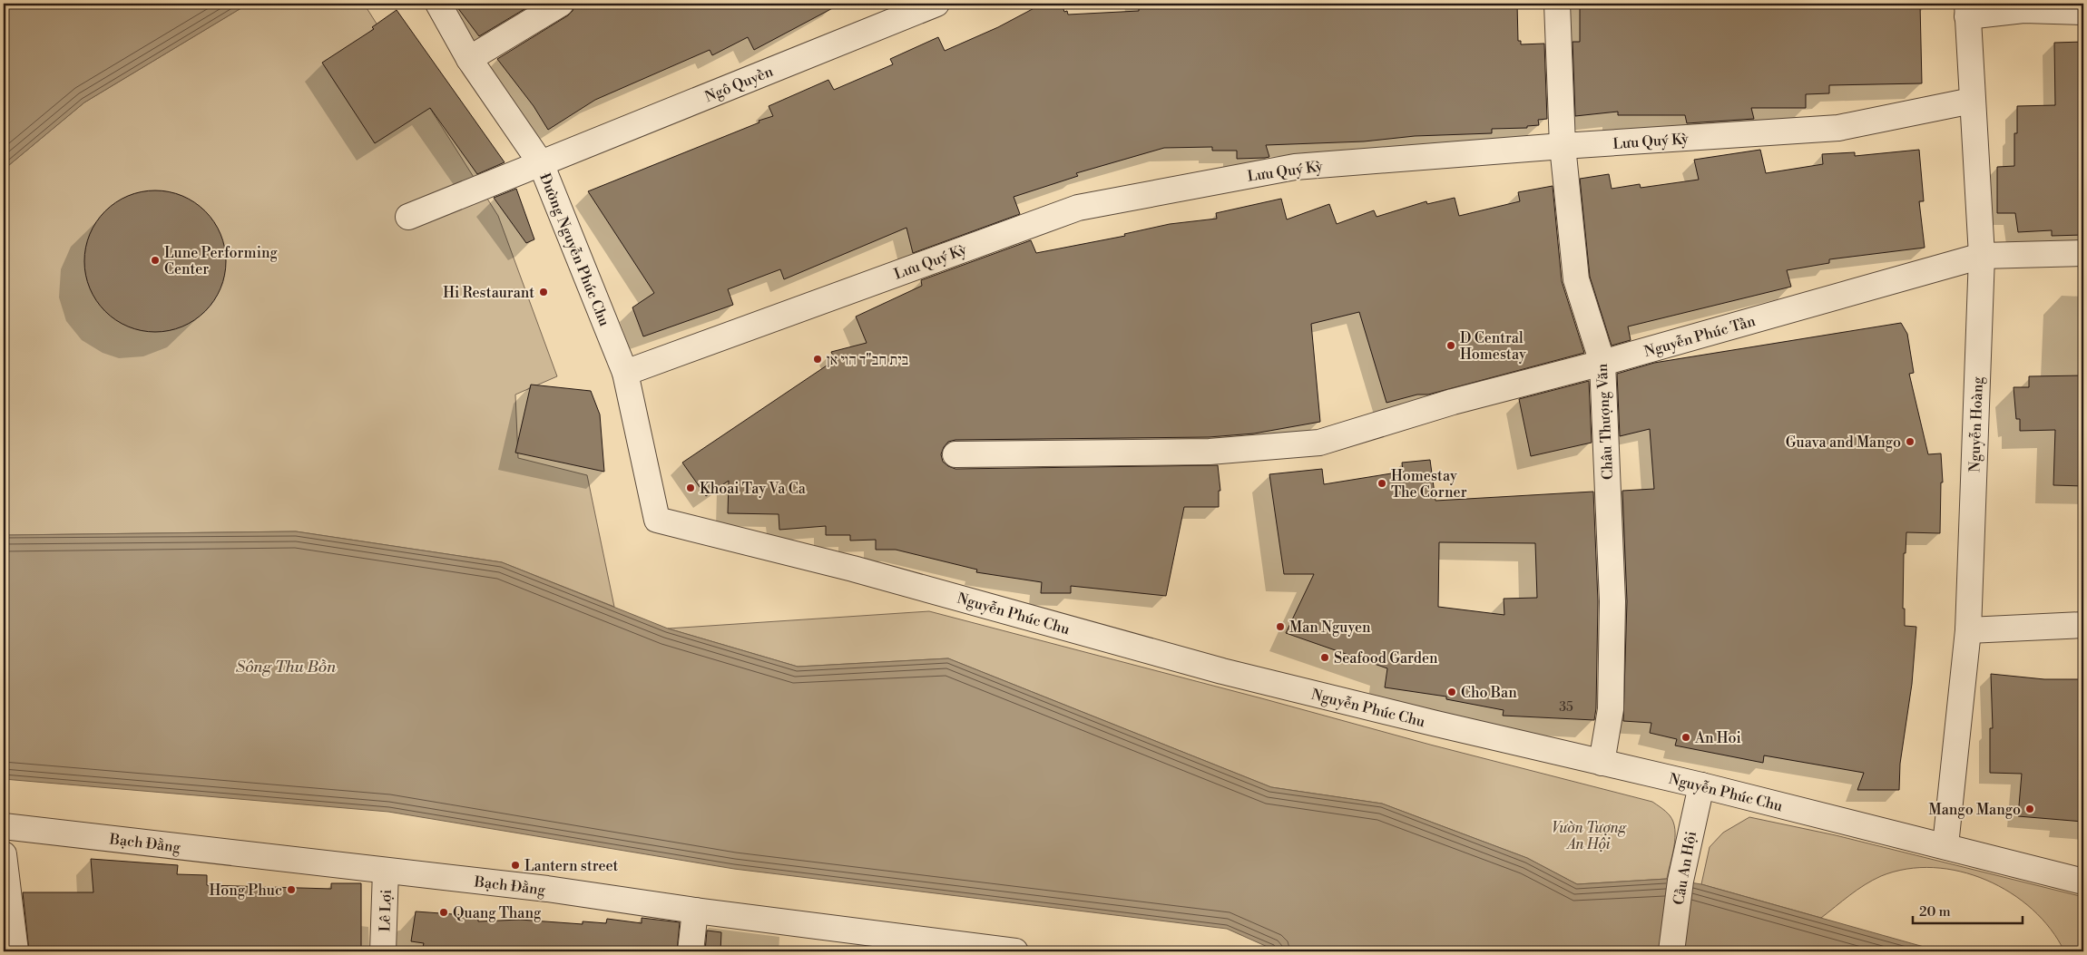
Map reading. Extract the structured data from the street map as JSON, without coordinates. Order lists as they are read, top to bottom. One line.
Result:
{"streets":{"street":["Ngô Quyền","Lưu Quý Kỳ","Đường Nguyễn Phúc Chu","Nguyễn Phúc Tần","Châu Thượng Văn","Nguyễn Hoàng","Nguyễn Phúc Chu","Bạch Đằng","Cầu An Hội","Lê Lợi"]},"crossings":[["Ngô Quyền","Đường Nguyễn Phúc Chu"],["Lưu Quý Kỳ","Đường Nguyễn Phúc Chu"],["Lưu Quý Kỳ","Châu Thượng Văn"],["Lưu Quý Kỳ","Nguyễn Hoàng"],["Đường Nguyễn Phúc Chu","Nguyễn Phúc Chu"],["Nguyễn Phúc Tần","Châu Thượng Văn"],["Nguyễn Phúc Tần","Nguyễn Hoàng"],["Châu Thượng Văn","Nguyễn Phúc Chu"],["Nguyễn Hoàng","Nguyễn Phúc Chu"],["Nguyễn Phúc Chu","Cầu An Hội"],["Bạch Đằng","Lê Lợi"]],"water":["Sông Thu Bồn"],"parks":["Vườn Tượng An Hội"],"places":["Lune Performing Center","Hi Restaurant","D Central Homestay","בית חב\"ד הוי אן","Guava and Mango","Homestay The Corner","Khoai Tay Va Ca","Man Nguyen","Seafood Garden","Cho Ban","An Hoi","Mango Mango","Lantern street","Hong Phuc","Quang Thang"],"house_numbers":["35"],"scale_bar":"20 m"}
